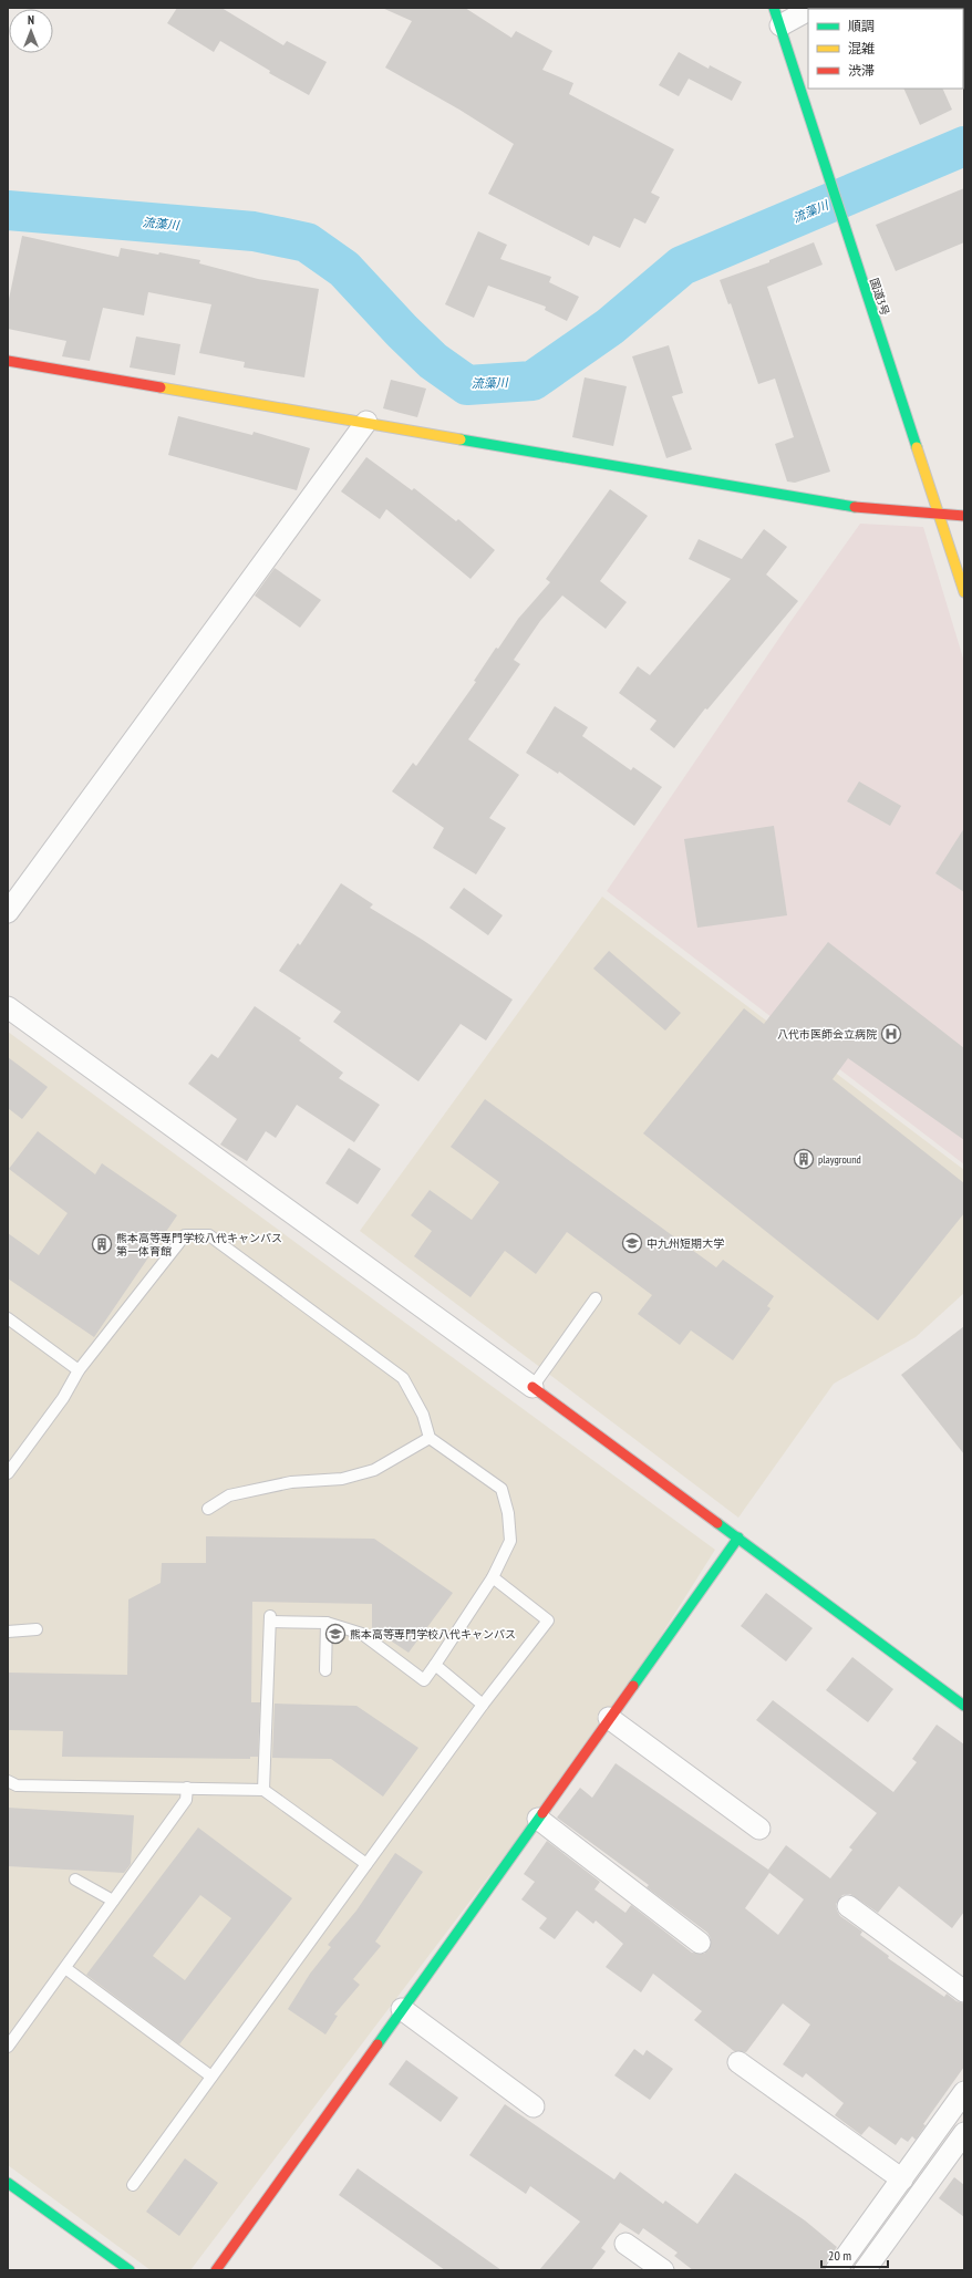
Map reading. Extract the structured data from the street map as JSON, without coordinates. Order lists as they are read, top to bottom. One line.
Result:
{"streets":{"main road":["国道3号"]},"water":["流藻川"],"places":{"hospital":["八代市医師会立病院"],"building":["playground","熊本高等専門学校八代キャンパス 第一体育館"],"school or university":["中九州短期大学","熊本高等専門学校八代キャンパス"]},"legend":["順調","混雑","渋滞"],"scale_bar":"20 m","north":"top"}
